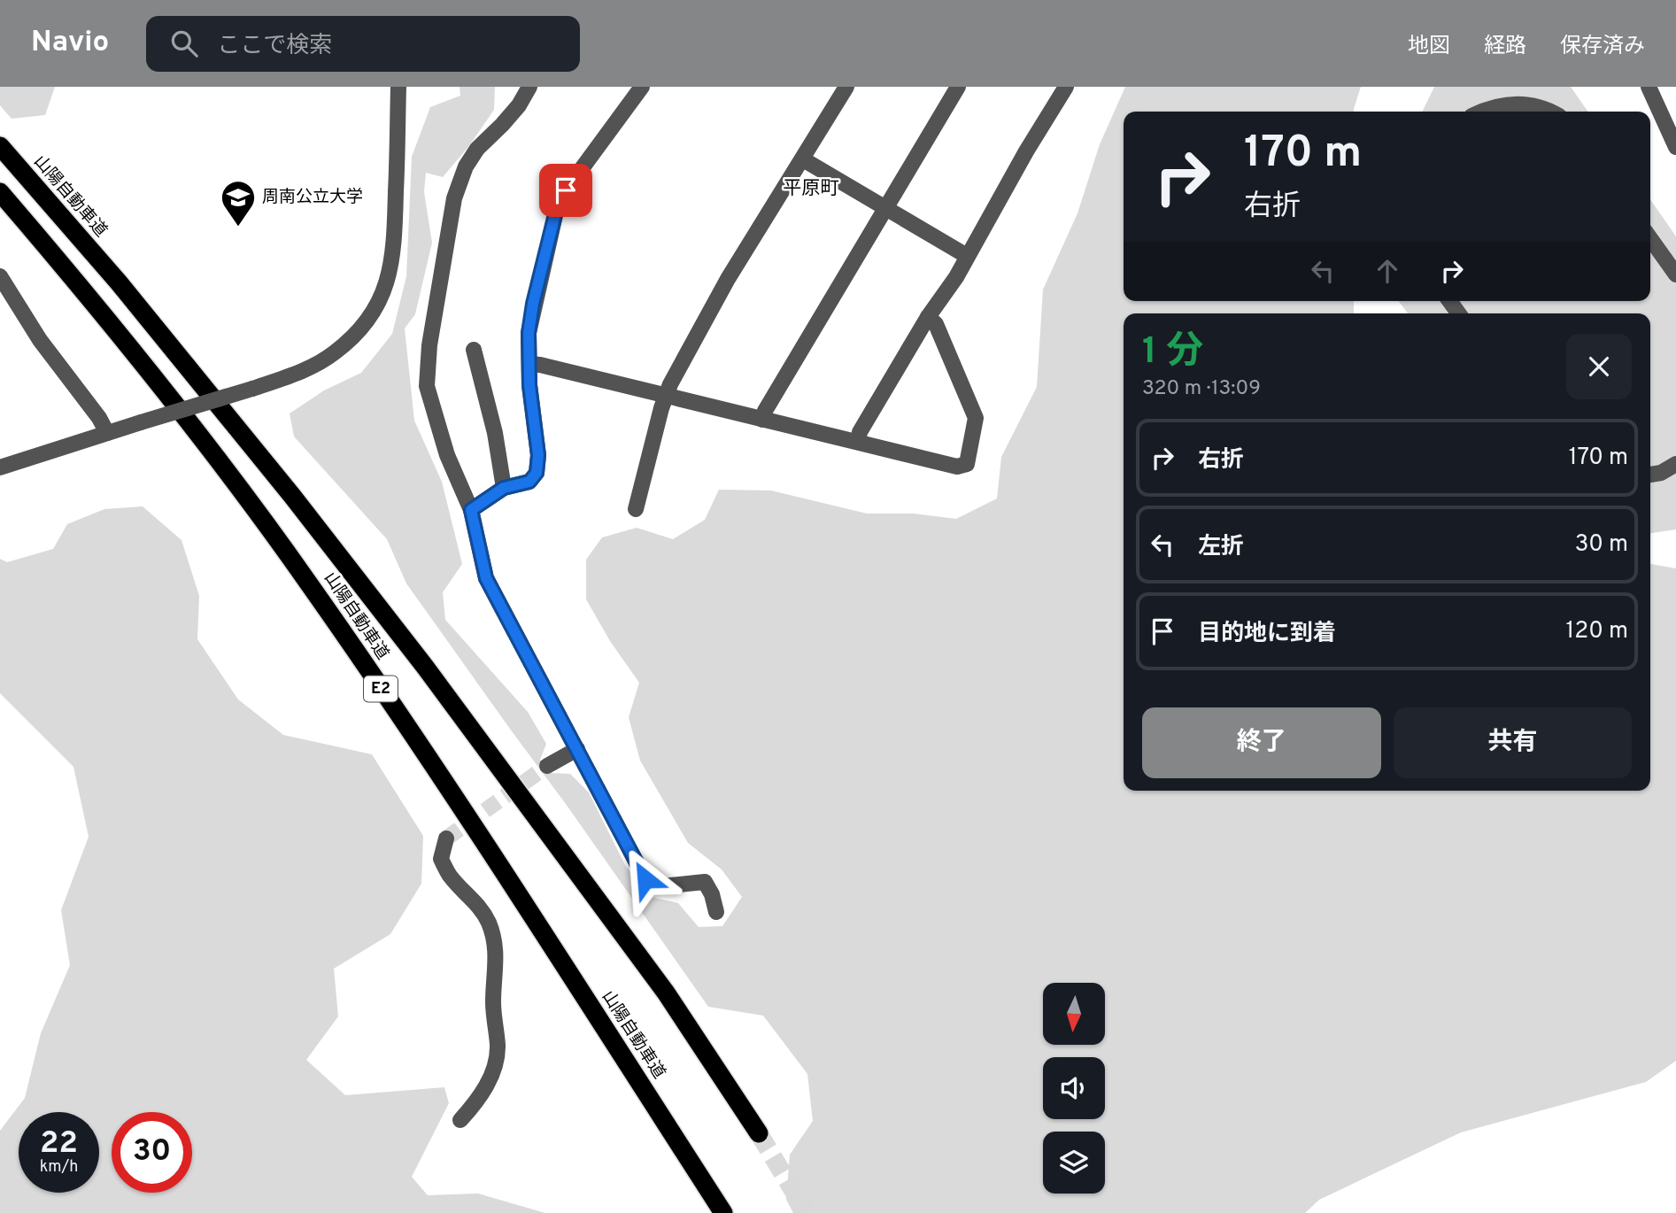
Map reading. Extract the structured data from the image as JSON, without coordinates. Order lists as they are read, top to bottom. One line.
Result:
{"streets":{"highway":["山陽自動車道","E2"]},"districts":["平原町"],"places":{"school or university":["周南公立大学"]},"north":"bottom","page":{"header":"Navio","search":"ここで検索","nav":["地図","経路","保存済み"],"turn":["170 m","右折"],"heading":["1 分","320 m · 13:09"],"list":[{"name":"右折","value":"170 m"},{"name":"左折","value":"30 m"},{"name":"目的地に到着","value":"120 m"}],"buttons":["終了","共有"],"speed":"22 km/h","limit":"30"}}
